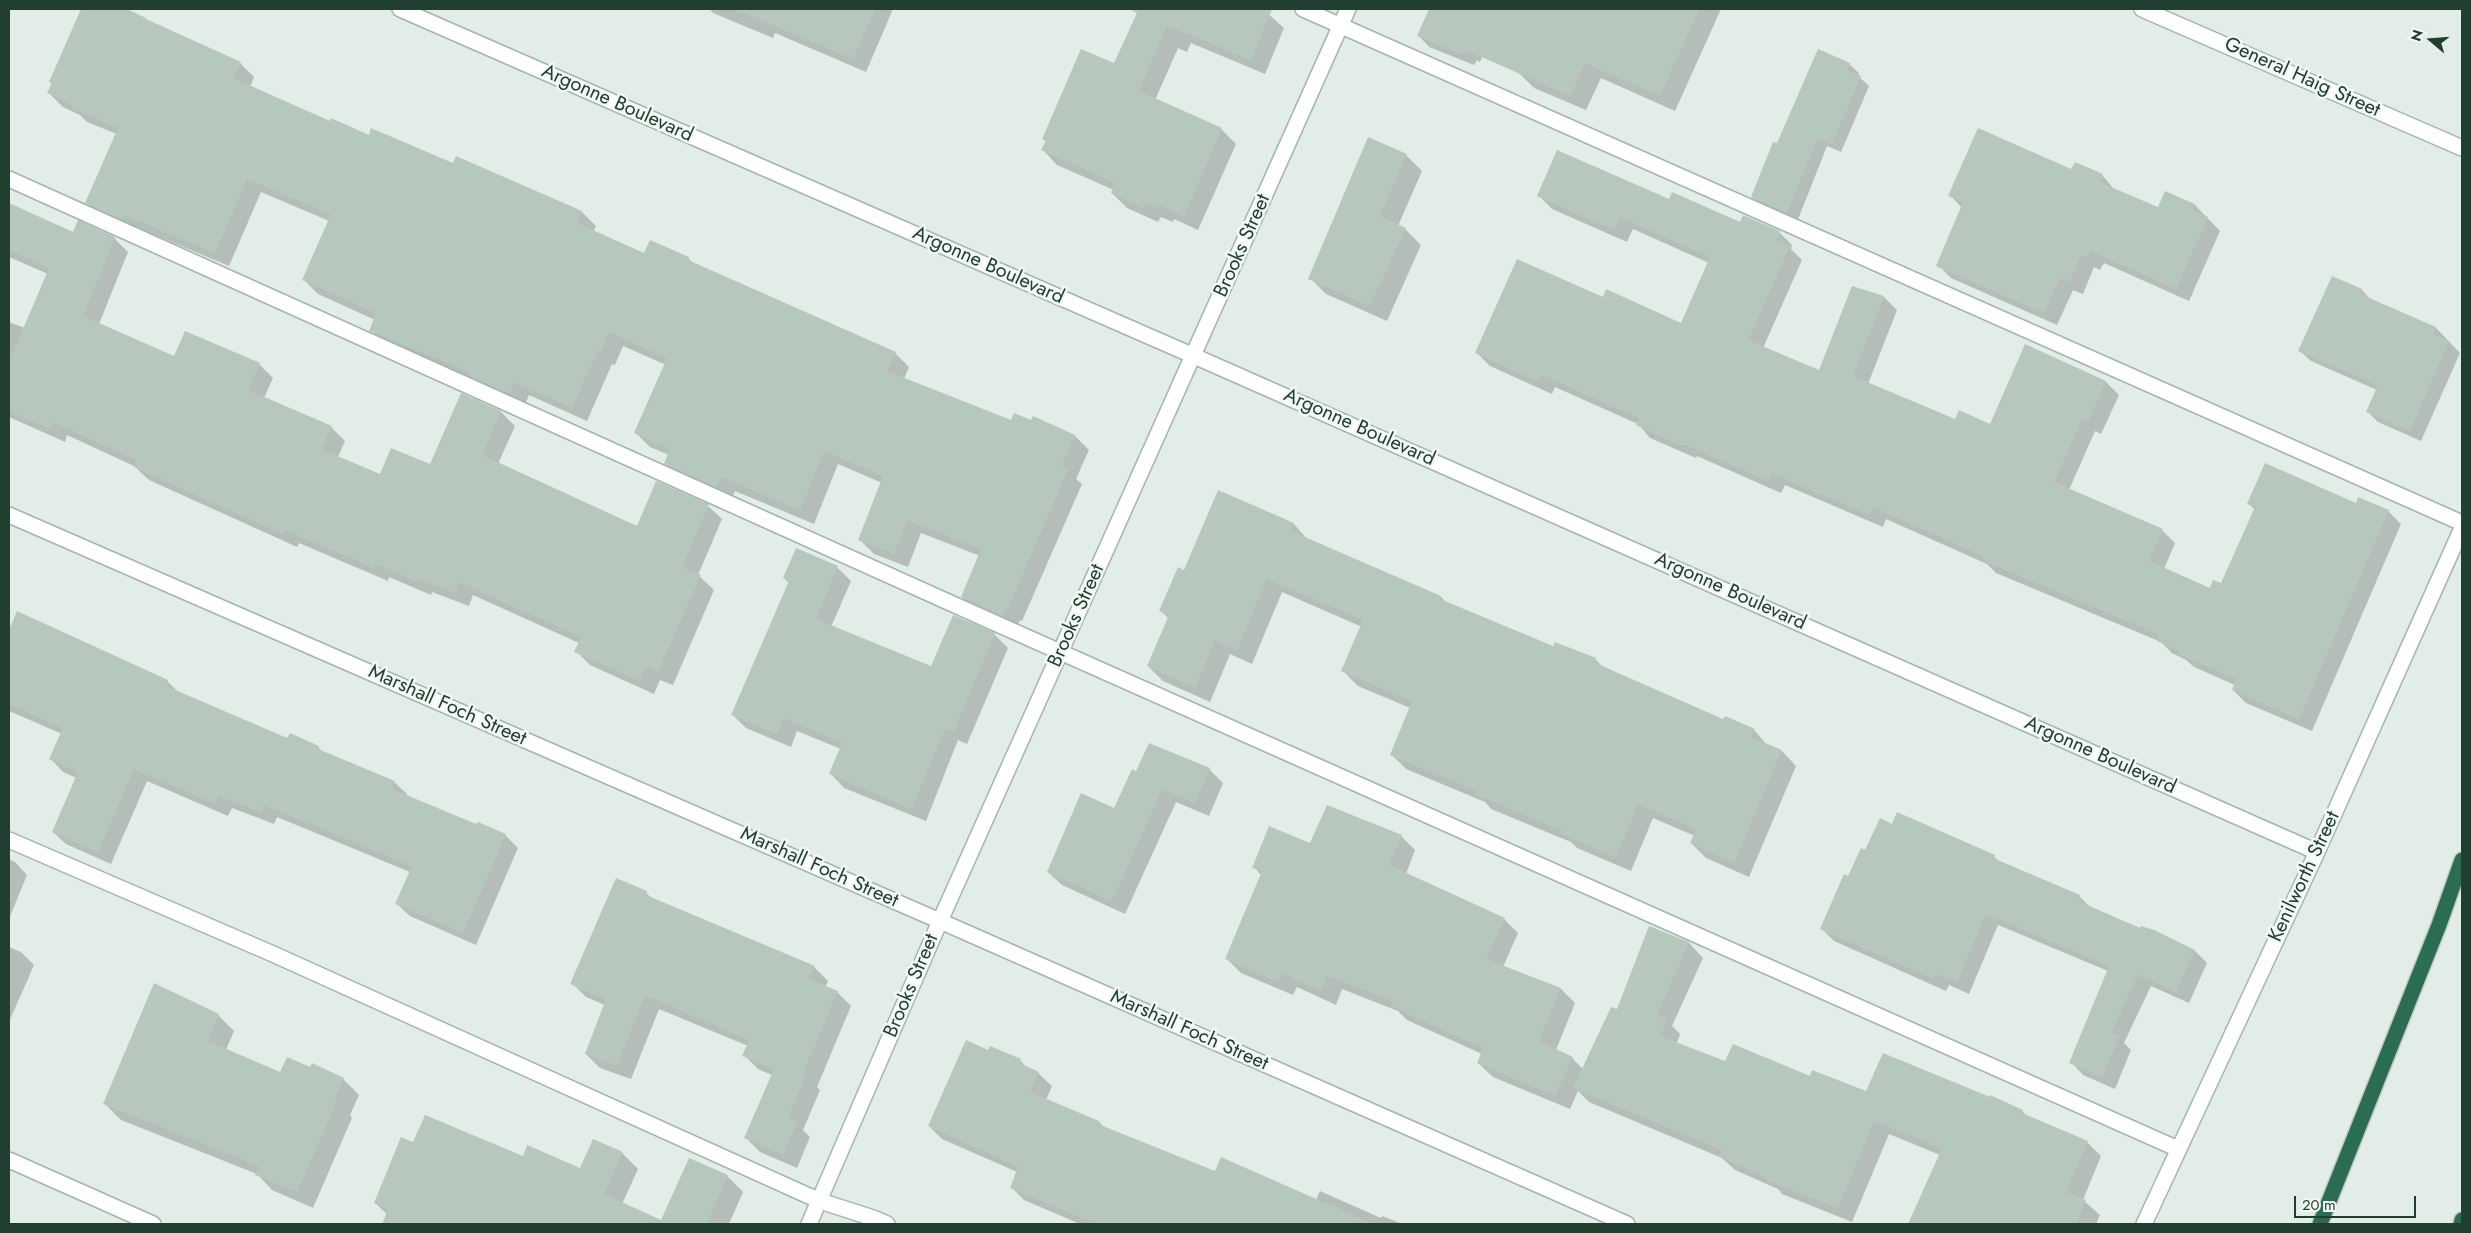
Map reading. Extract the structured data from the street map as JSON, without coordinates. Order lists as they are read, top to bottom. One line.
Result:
{"streets":{"street":["General Haig Street","Argonne Boulevard","Brooks Street","Marshall Foch Street","Kenilworth Street"]},"crossings":[["Argonne Boulevard","Brooks Street"],["Argonne Boulevard","Kenilworth Street"],["Brooks Street","Marshall Foch Street"]],"scale_bar":"20 m","north":"left"}
